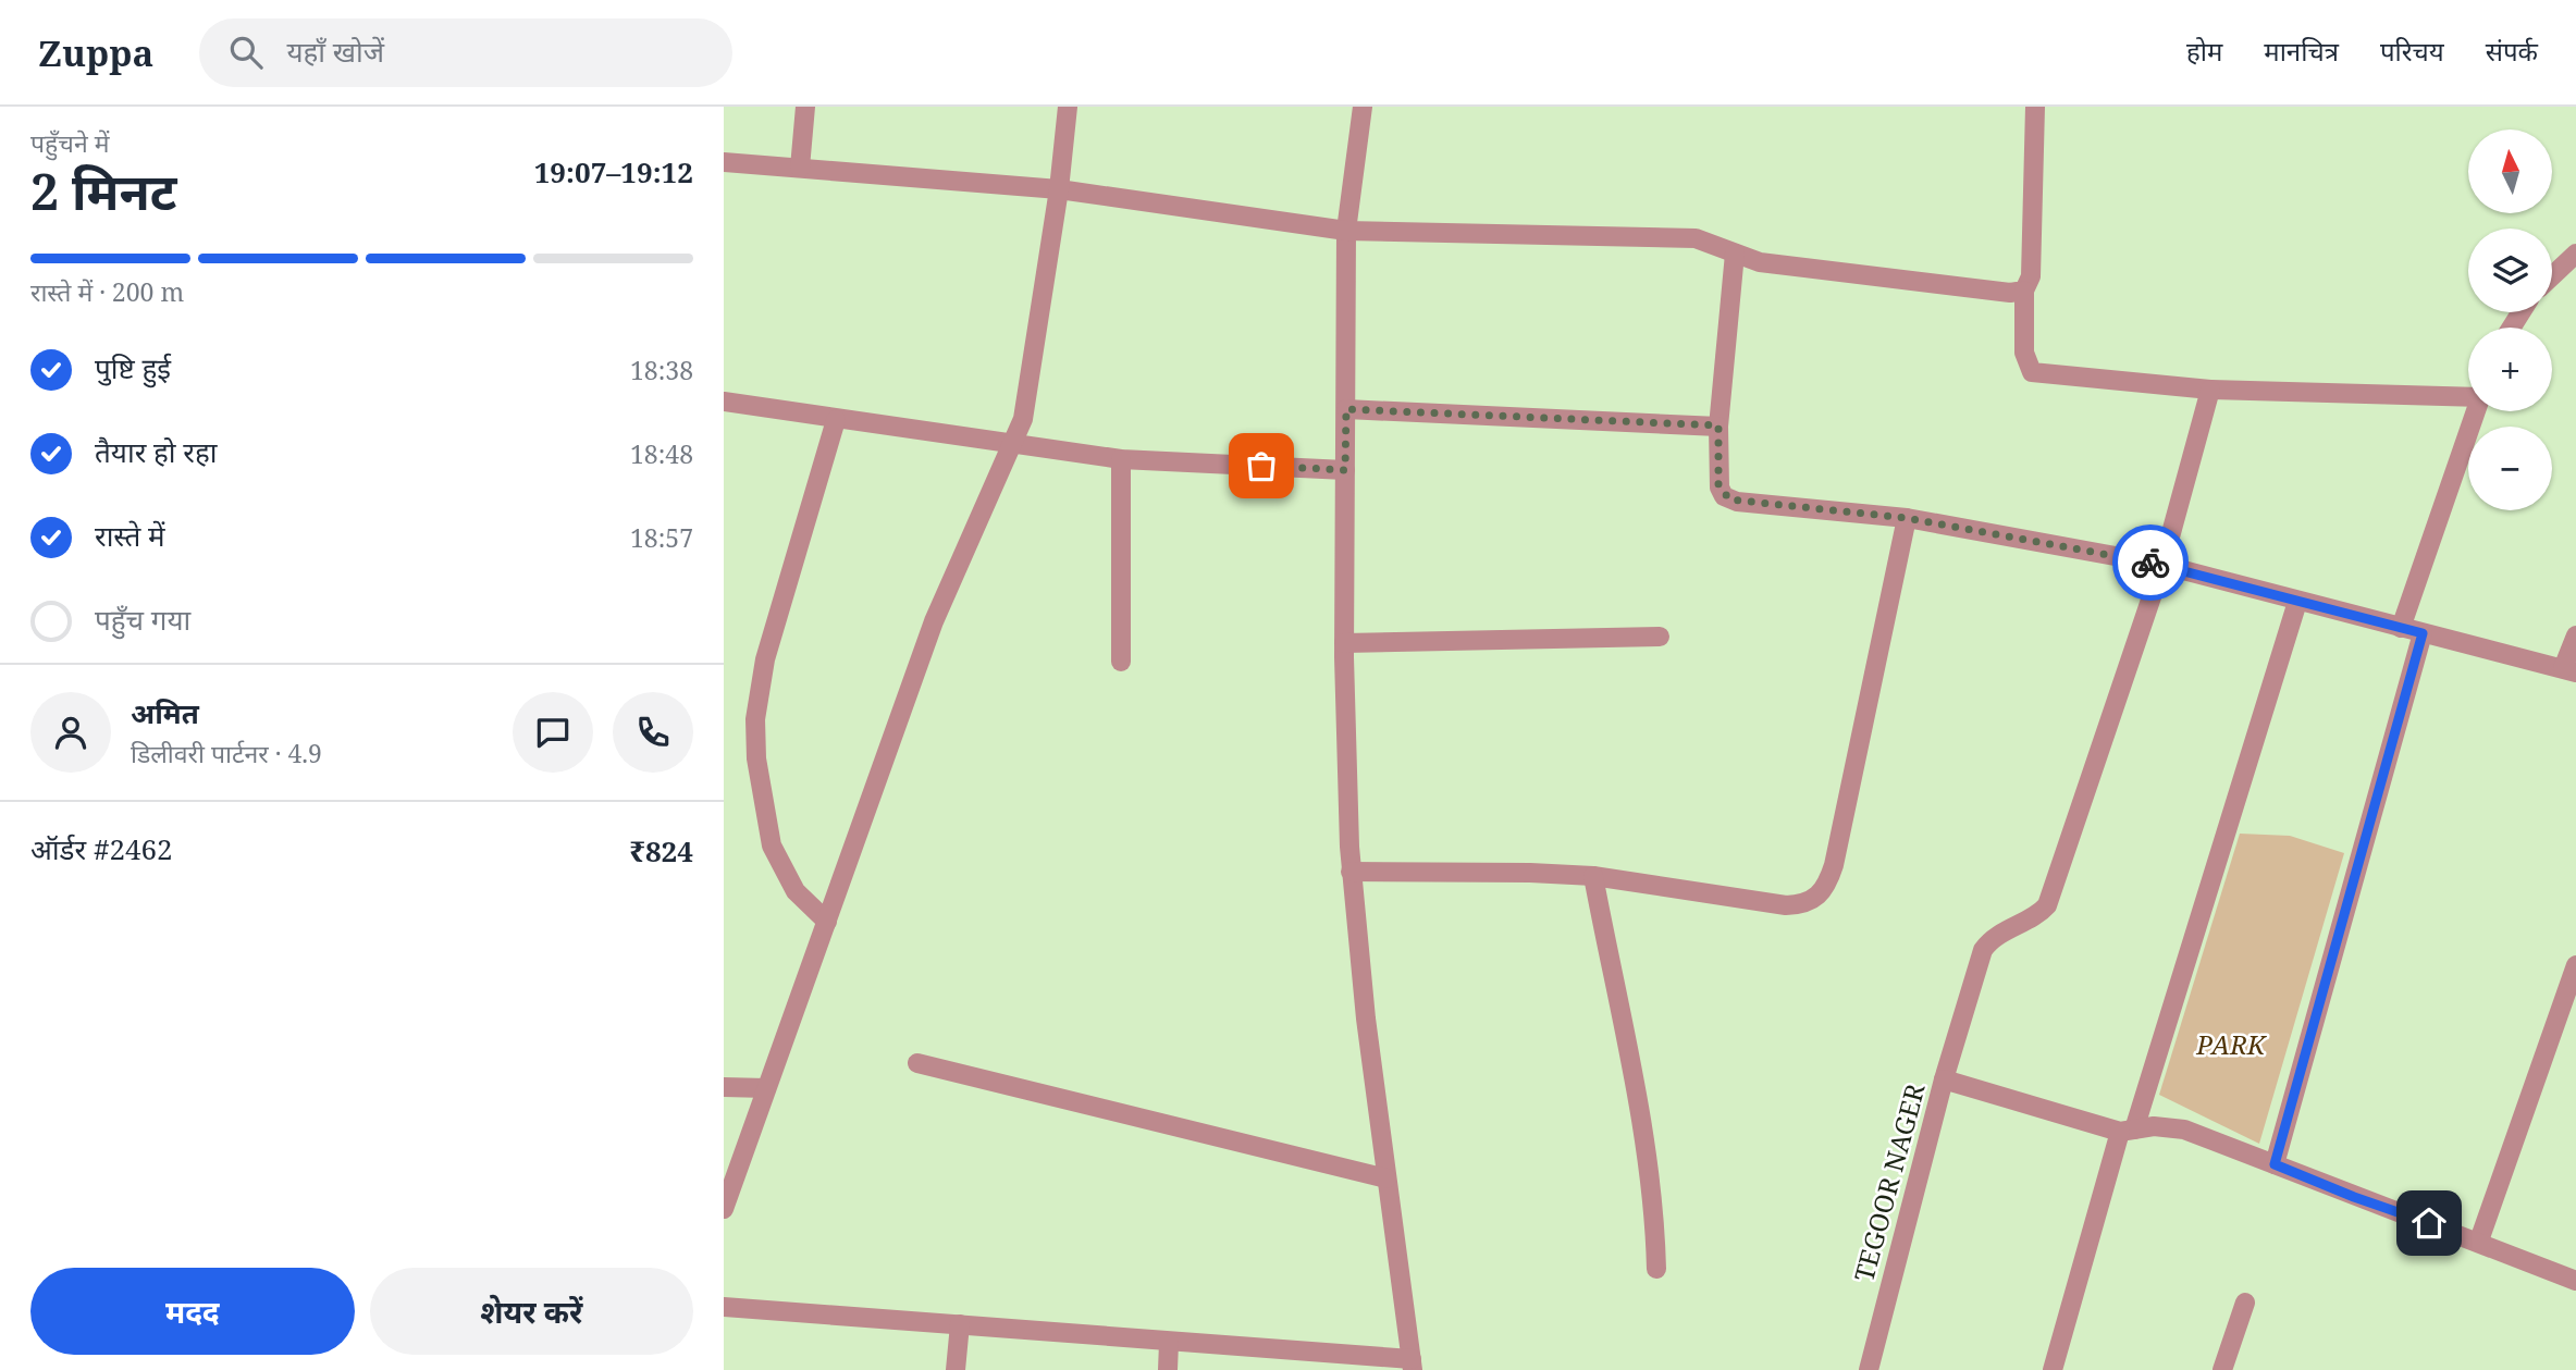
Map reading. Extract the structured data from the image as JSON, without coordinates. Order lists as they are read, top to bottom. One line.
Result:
{"streets":{"street":["TEGOOR NAGER"]},"parks":["PARK"],"north":"top","page":{"header":"Zuppa","search":"यहाँ खोजें","nav":["होम","मानचित्र","परिचय","संपर्क"],"heading":["2 मिनट","पहुँचने में","19:07–19:12"],"panel":["अमित","डिलीवरी पार्टनर · 4.9","ऑर्डर #2462","₹824"],"map_buttons":["+","−"],"bar":"रास्ते में · 200 m","list":[["पुष्टि हुई","18:38"],["तैयार हो रहा","18:48"],["रास्ते में","18:57"],"पहुँच गया"],"buttons":["मदद","शेयर करें"]}}
